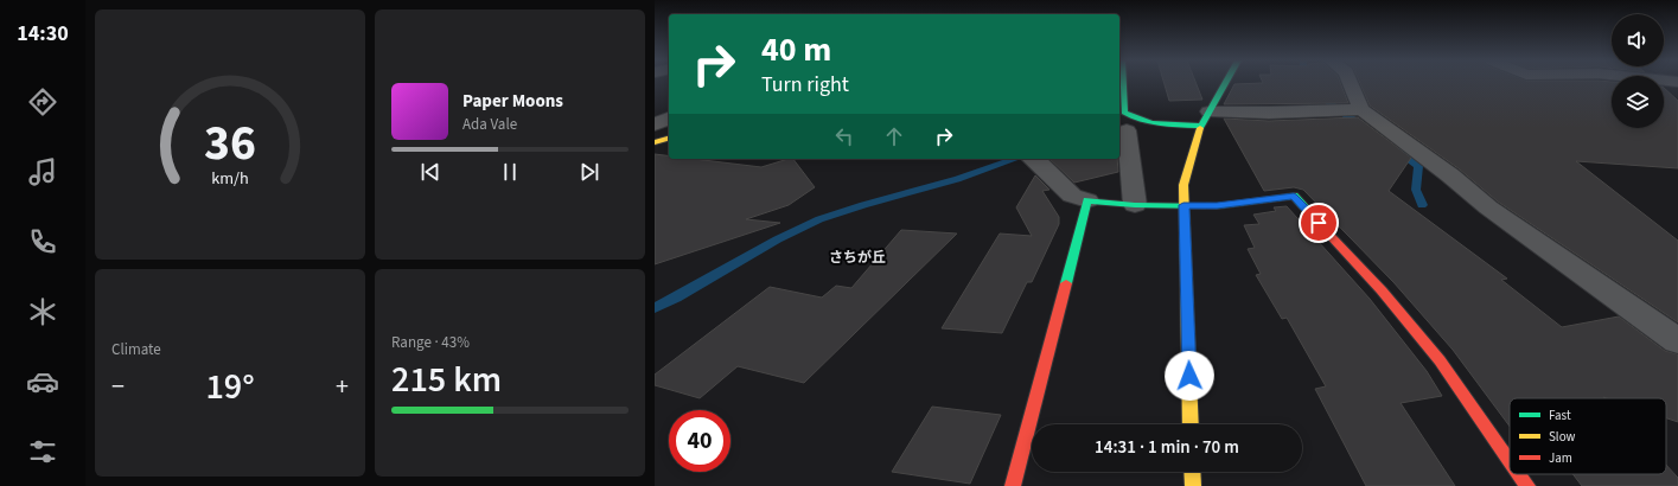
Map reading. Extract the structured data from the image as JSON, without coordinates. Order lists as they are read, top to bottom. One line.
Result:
{"districts":["さちが丘"],"legend":["Fast","Slow","Jam"],"page":{"tabs":"14:30","turn":["40 m","Turn right"],"song":["Paper Moons","Ada Vale"],"tile":["Climate",["Range · 43%","215 km"]],"heat":["−","19°","+"],"limit":"40","trip":"14:31 · 1 min · 70 m","gauge":["36","km/h"]}}
